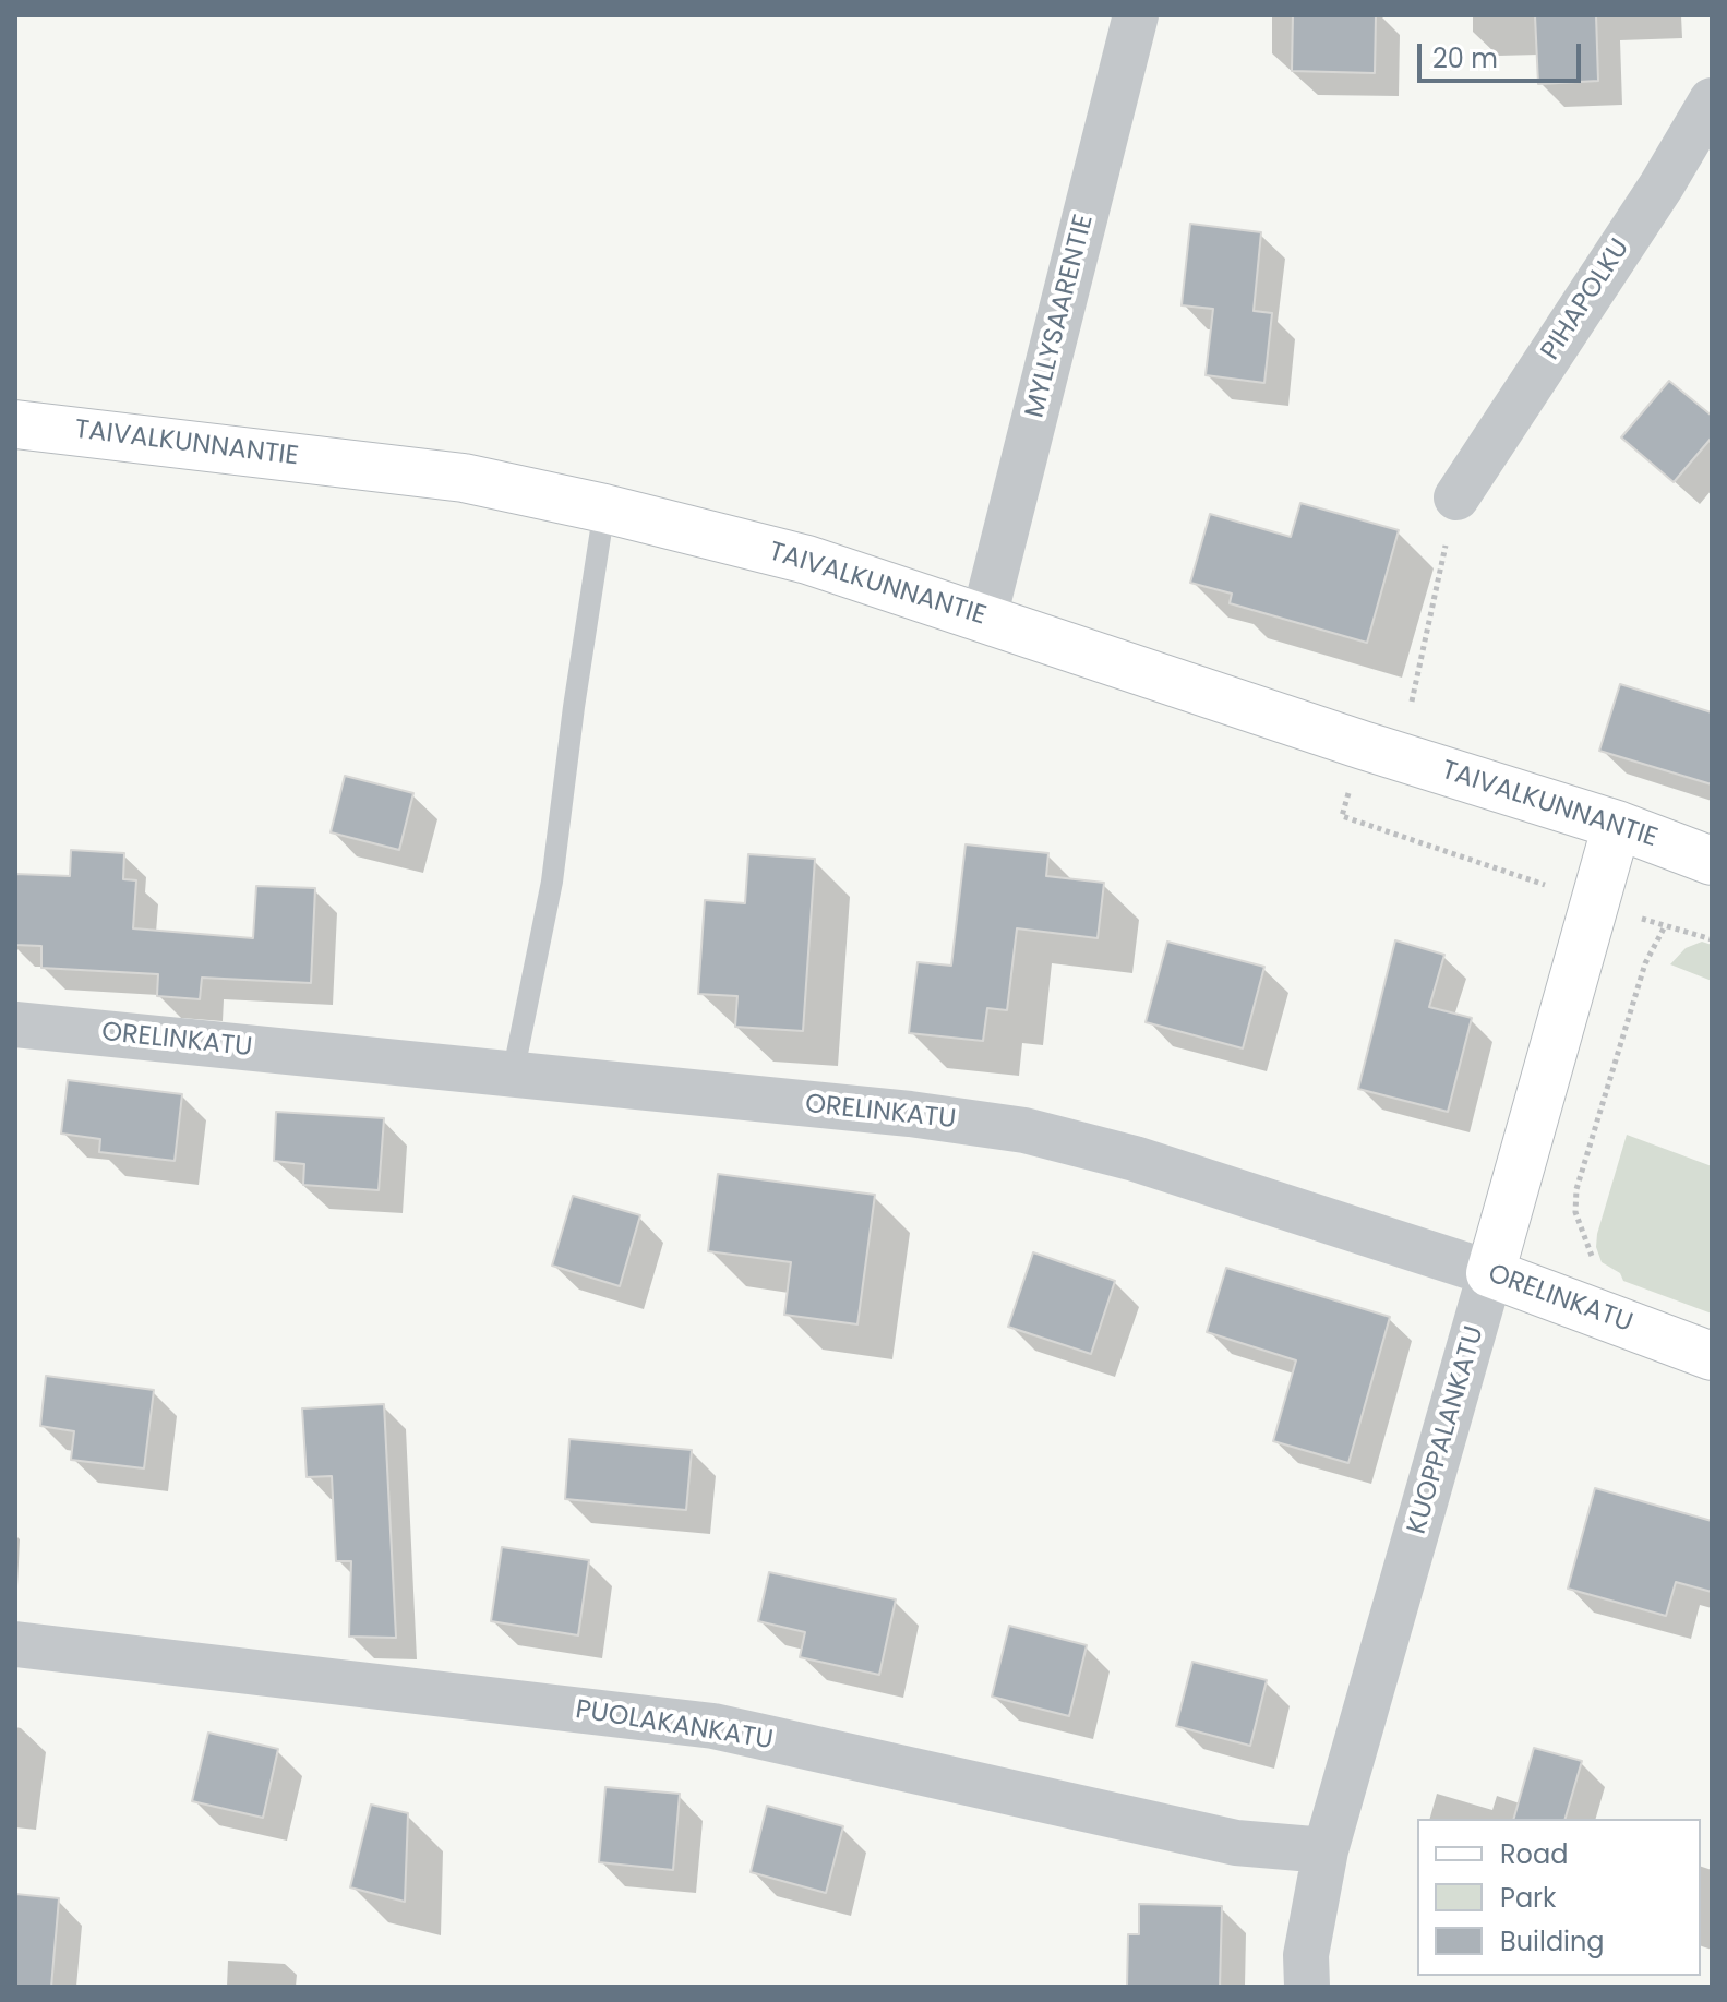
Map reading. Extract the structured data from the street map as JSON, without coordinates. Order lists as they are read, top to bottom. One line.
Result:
{"streets":{"street":["PIHAPOLKU","MYLLYSAARENTIE","TAIVALKUNNANTIE","ORELINKATU","KUOPPALANKATU","PUOLAKANKATU"]},"crossings":[["MYLLYSAARENTIE","TAIVALKUNNANTIE"],["TAIVALKUNNANTIE","KUOPPALANKATU"],["ORELINKATU","KUOPPALANKATU"],["KUOPPALANKATU","PUOLAKANKATU"]],"legend":["Road","Park","Building"],"scale_bar":"20 m"}
